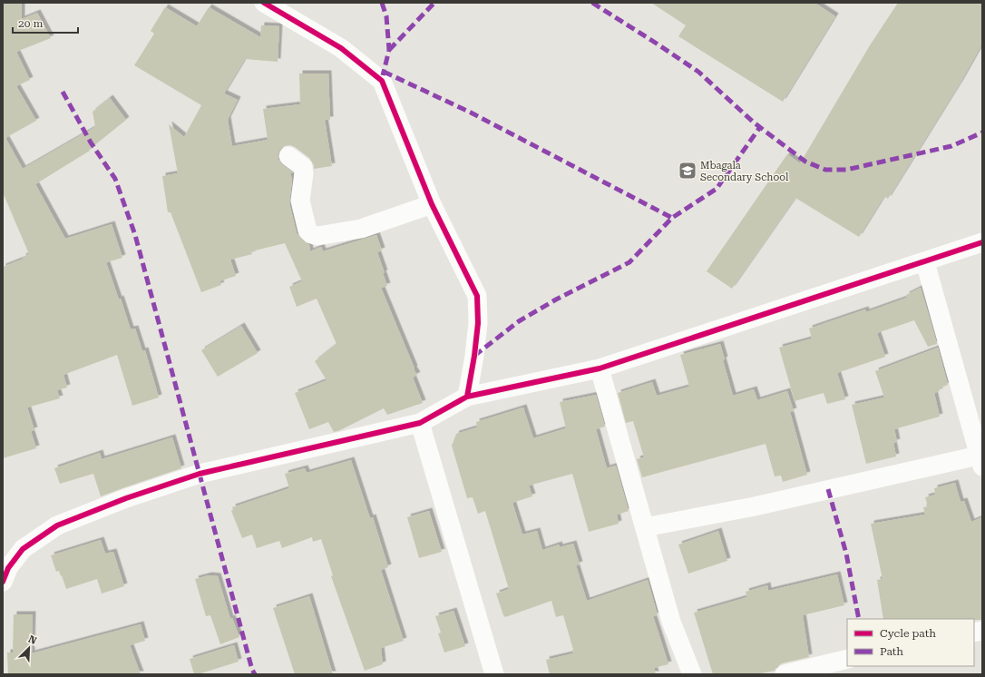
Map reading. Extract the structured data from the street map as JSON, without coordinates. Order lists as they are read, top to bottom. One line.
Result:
{"places":{"school or university":["Mbagala Secondary School"]},"legend":["Cycle path","Path"],"scale_bar":"20 m","north":"top right"}
